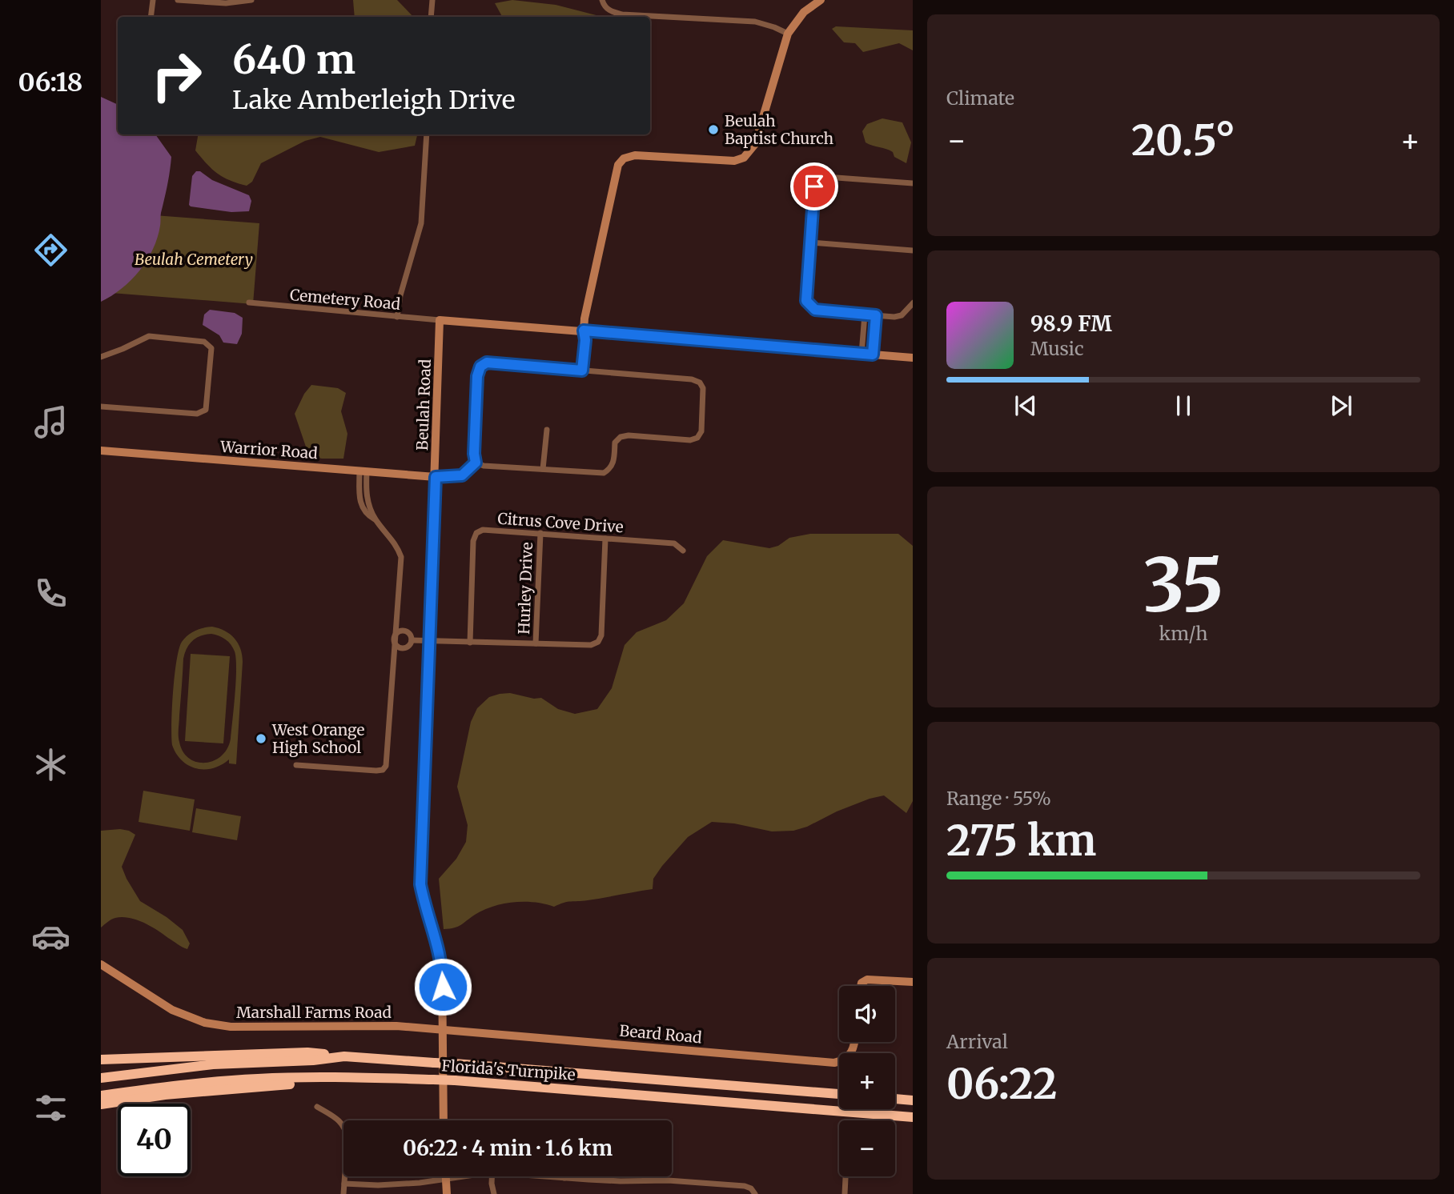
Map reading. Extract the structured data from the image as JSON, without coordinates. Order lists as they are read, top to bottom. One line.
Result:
{"streets":{"highway":["Florida's Turnpike"],"street":["Cemetery Road","Beulah Road","Warrior Road","Citrus Cove Drive","Hurley Drive","Marshall Farms Road","Beard Road"]},"crossings":[["Cemetery Road","Beulah Road"],["Beulah Road","Warrior Road"],["Beulah Road","Marshall Farms Road"],["Beulah Road","Beard Road"],["Citrus Cove Drive","Hurley Drive"],["Marshall Farms Road","Beard Road"]],"parks":["Beulah Cemetery"],"places":["Beulah Baptist Church","West Orange High School"],"page":{"tabs":"06:18","tile":["Climate",["35","km/h"],["Range · 55%","275 km"],["Arrival","06:22"]],"turn":["640 m","Lake Amberleigh Drive"],"heat":["−","20.5°","+"],"song":["98.9 FM","Music"],"map_buttons":["+","−"],"limit":"40","trip":"06:22 · 4 min · 1.6 km"}}
